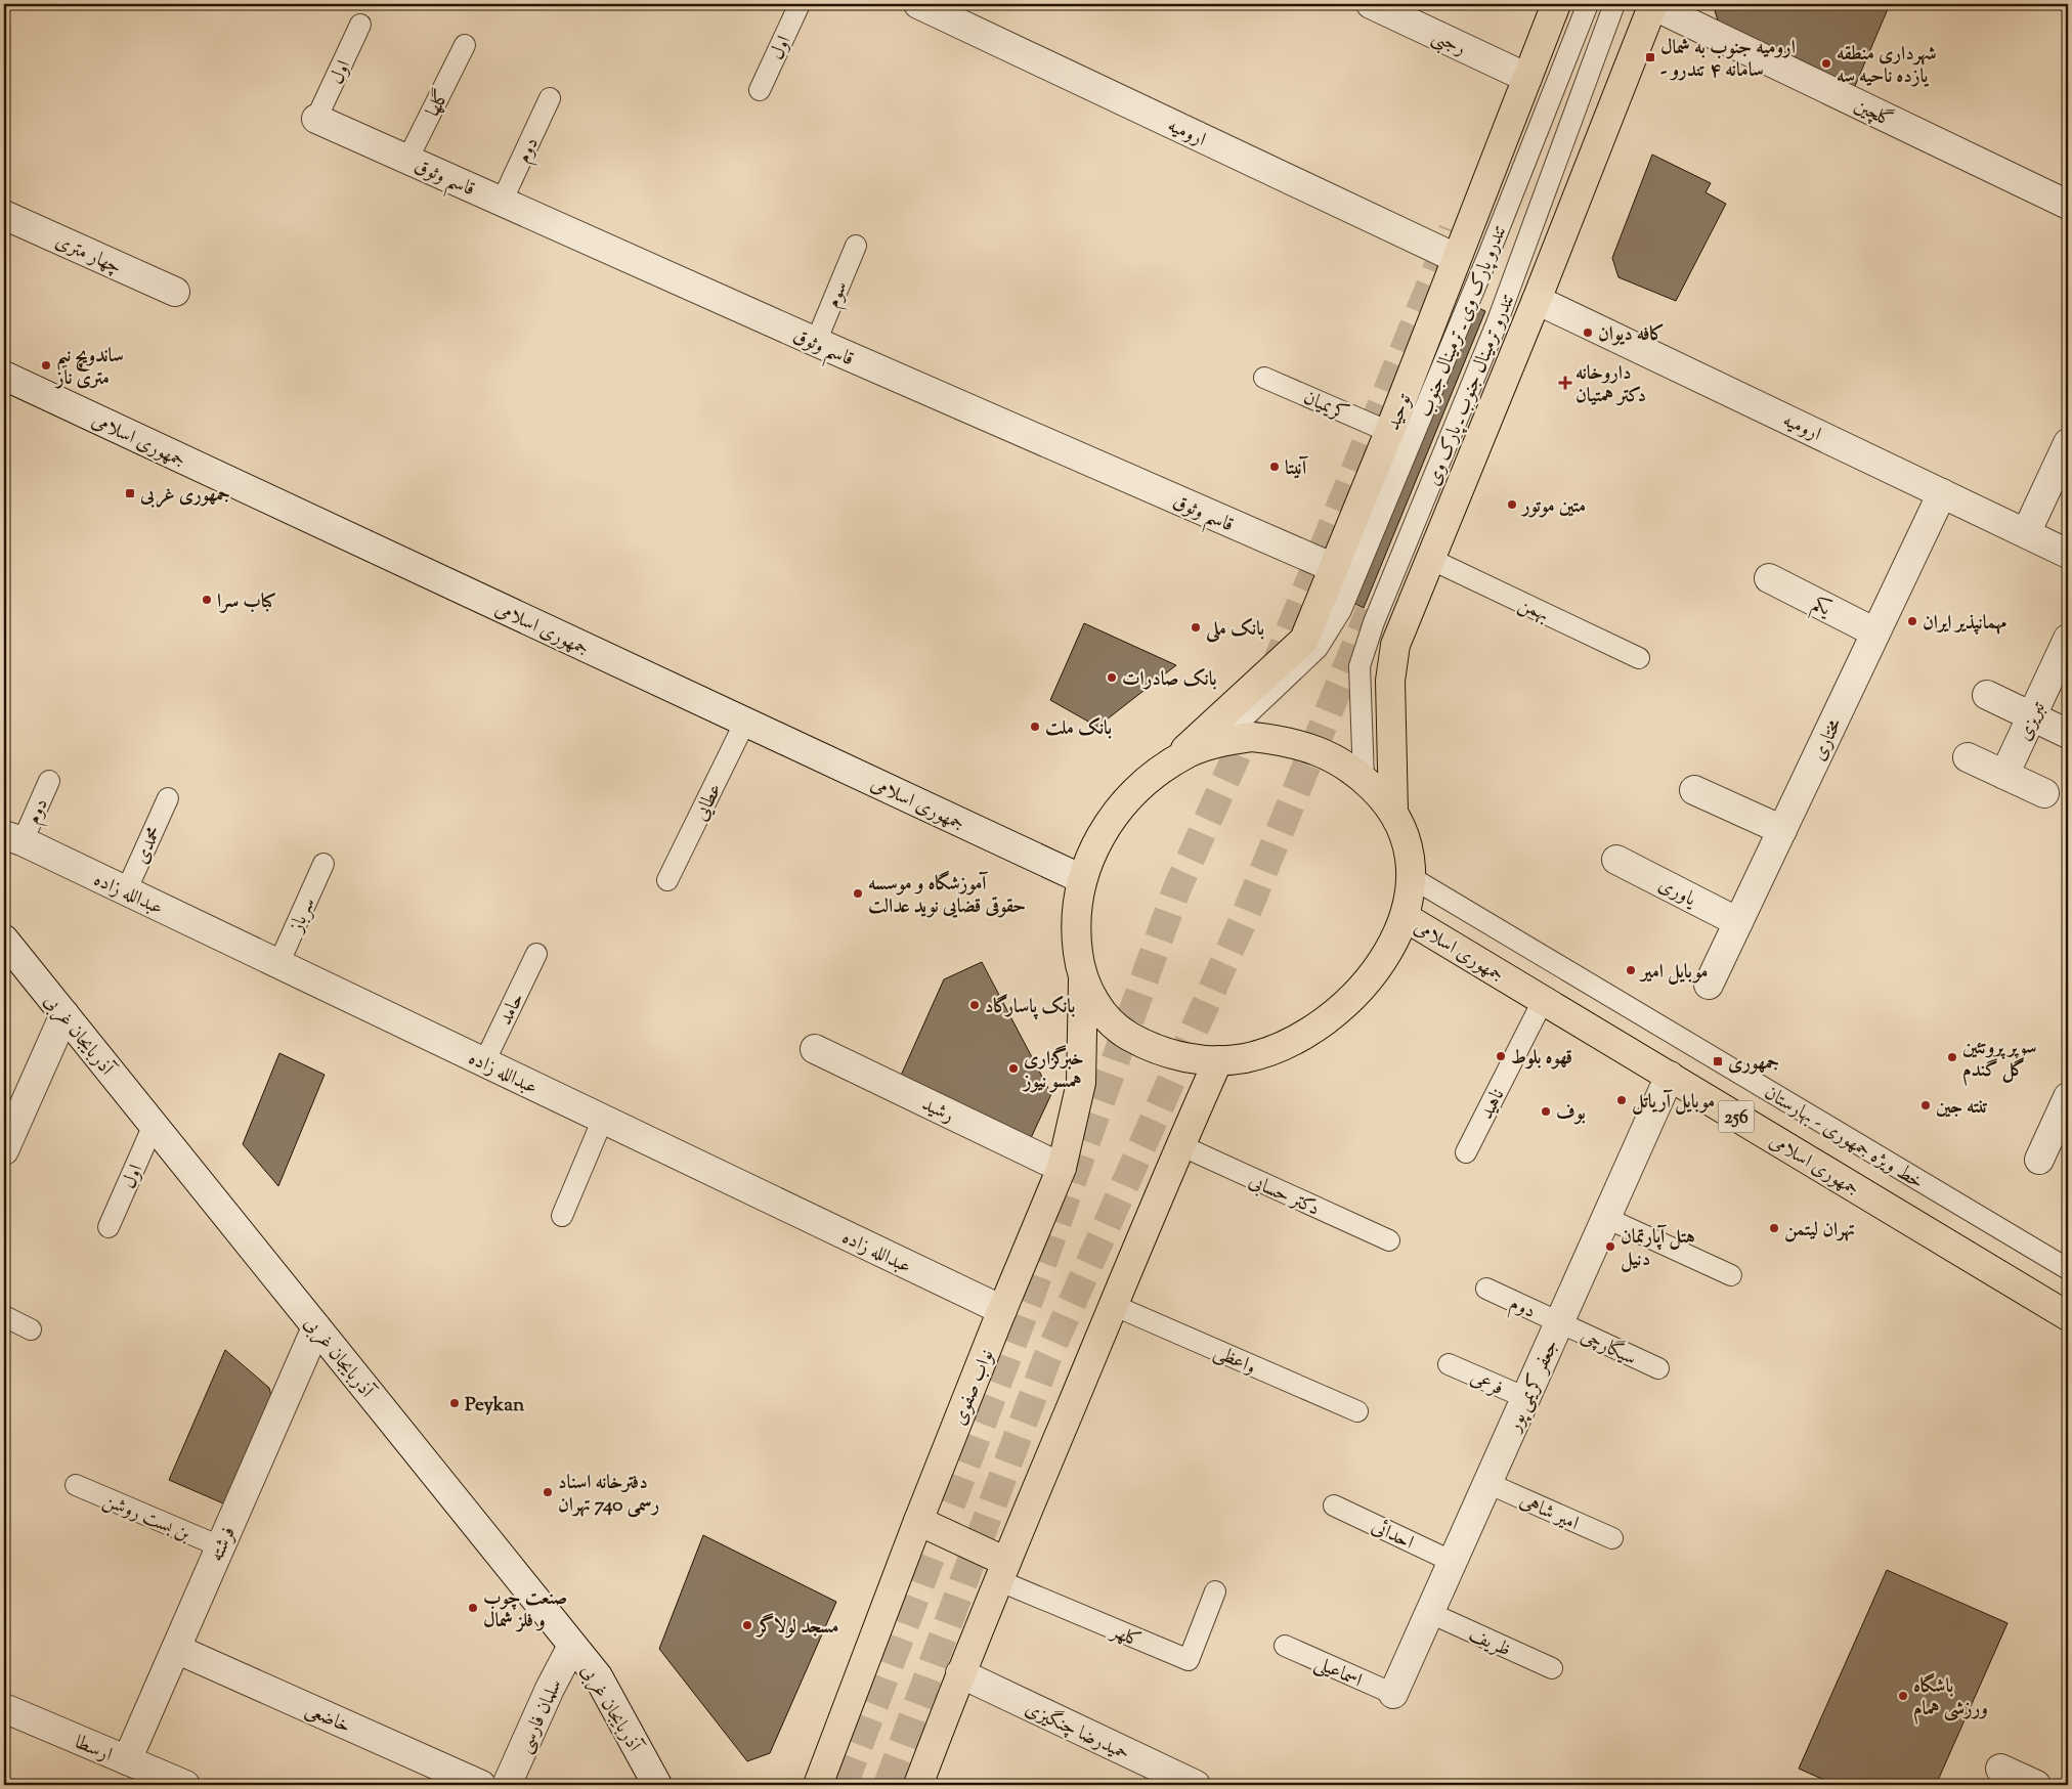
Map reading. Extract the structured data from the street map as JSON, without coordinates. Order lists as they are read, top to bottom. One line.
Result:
{"streets":{"main road":["توحید","جمهوری اسلامی","256","نواب صفوی"],"street":["رجبی","گلچین","ارومیه","قاسم وثوق","چهار متری","یکم","تبریزی","مختاری","یاوری","عبدالله زاده","آذربایجان غربی","رشید","جعفر کریمی پور","فرشته","سلمان فارسی","خاضعی","حمیدرضا چنگیزی","ارسطا"],"lane":["اول","گلها","دوم","سوم","تندرو پارک وی ـ ترمینال جنوب","تندرو ترمینال جنوب ـ پارک وی","کریمیان","بهمن","عطایی","محمدی","سرباز","حامد","ناهید","خط ویژه جمهوری - بهارستان","دکتر حسابی","سیگارچی","واعظی","فرعی","امیر شاهی","بن بست روشن","احدائی","کلهر","ظریف","اسماعیلی"]},"crossings":[["رجبی","توحید"],["اول","قاسم وثوق"],["اول","آذربایجان غربی"],["گلها","قاسم وثوق"],["ارومیه","توحید"],["ارومیه","مختاری"],["دوم","قاسم وثوق"],["دوم","عبدالله زاده"],["دوم","سیگارچی"],["دوم","جعفر کریمی پور"],["قاسم وثوق","سوم"],["قاسم وثوق","توحید"],["کریمیان","توحید"],["جمهوری اسلامی","عطایی"],["جمهوری اسلامی","ناهید"],["جمهوری اسلامی","جعفر کریمی پور"],["یکم","مختاری"],["مختاری","یاوری"],["محمدی","عبدالله زاده"],["عبدالله زاده","سرباز"],["عبدالله زاده","حامد"],["عبدالله زاده","نواب صفوی"],["آذربایجان غربی","فرشته"],["آذربایجان غربی","سلمان فارسی"],["رشید","نواب صفوی"],["سیگارچی","جعفر کریمی پور"],["فرعی","جعفر کریمی پور"],["جعفر کریمی پور","امیر شاهی"],["جعفر کریمی پور","احدائی"],["جعفر کریمی پور","ظریف"],["جعفر کریمی پور","اسماعیلی"],["بن بست روشن","فرشته"],["فرشته","خاضعی"],["فرشته","ارسطا"]],"places":{"transit":["ارومیه جنوب به شمال - سامانه ۴ تندرو","جمهوری غربی","جمهوری"],"other":["شهرداری منطقه یازده ناحیه سه","کافه دیوان","ساندویچ نیم متری ناز","آنیتا","متین موتور","کباب سرا","مهمانپذیر ایران","بانک ملی","بانک صادرات","بانک ملت","آموزشگاه و موسسه حقوقی قضایی نوید عدالت","موبایل امیر","بانک پاسارگاد","قهوه بلوط","سوپر پروتئین گل گندم","خبرگزاری همسو نیوز","موبایل آریاتل","تنته جین","بوف","تهران لیتمن","هتل آپارتمان دنیل","Peykan","دفترخانه اسناد رسمی 740 تهران","صنعت چوب و فلز شمال","مسجد لولاگر","باشگاه ورزشی همام"],"health":["داروخانه دکتر همتیان"]}}
